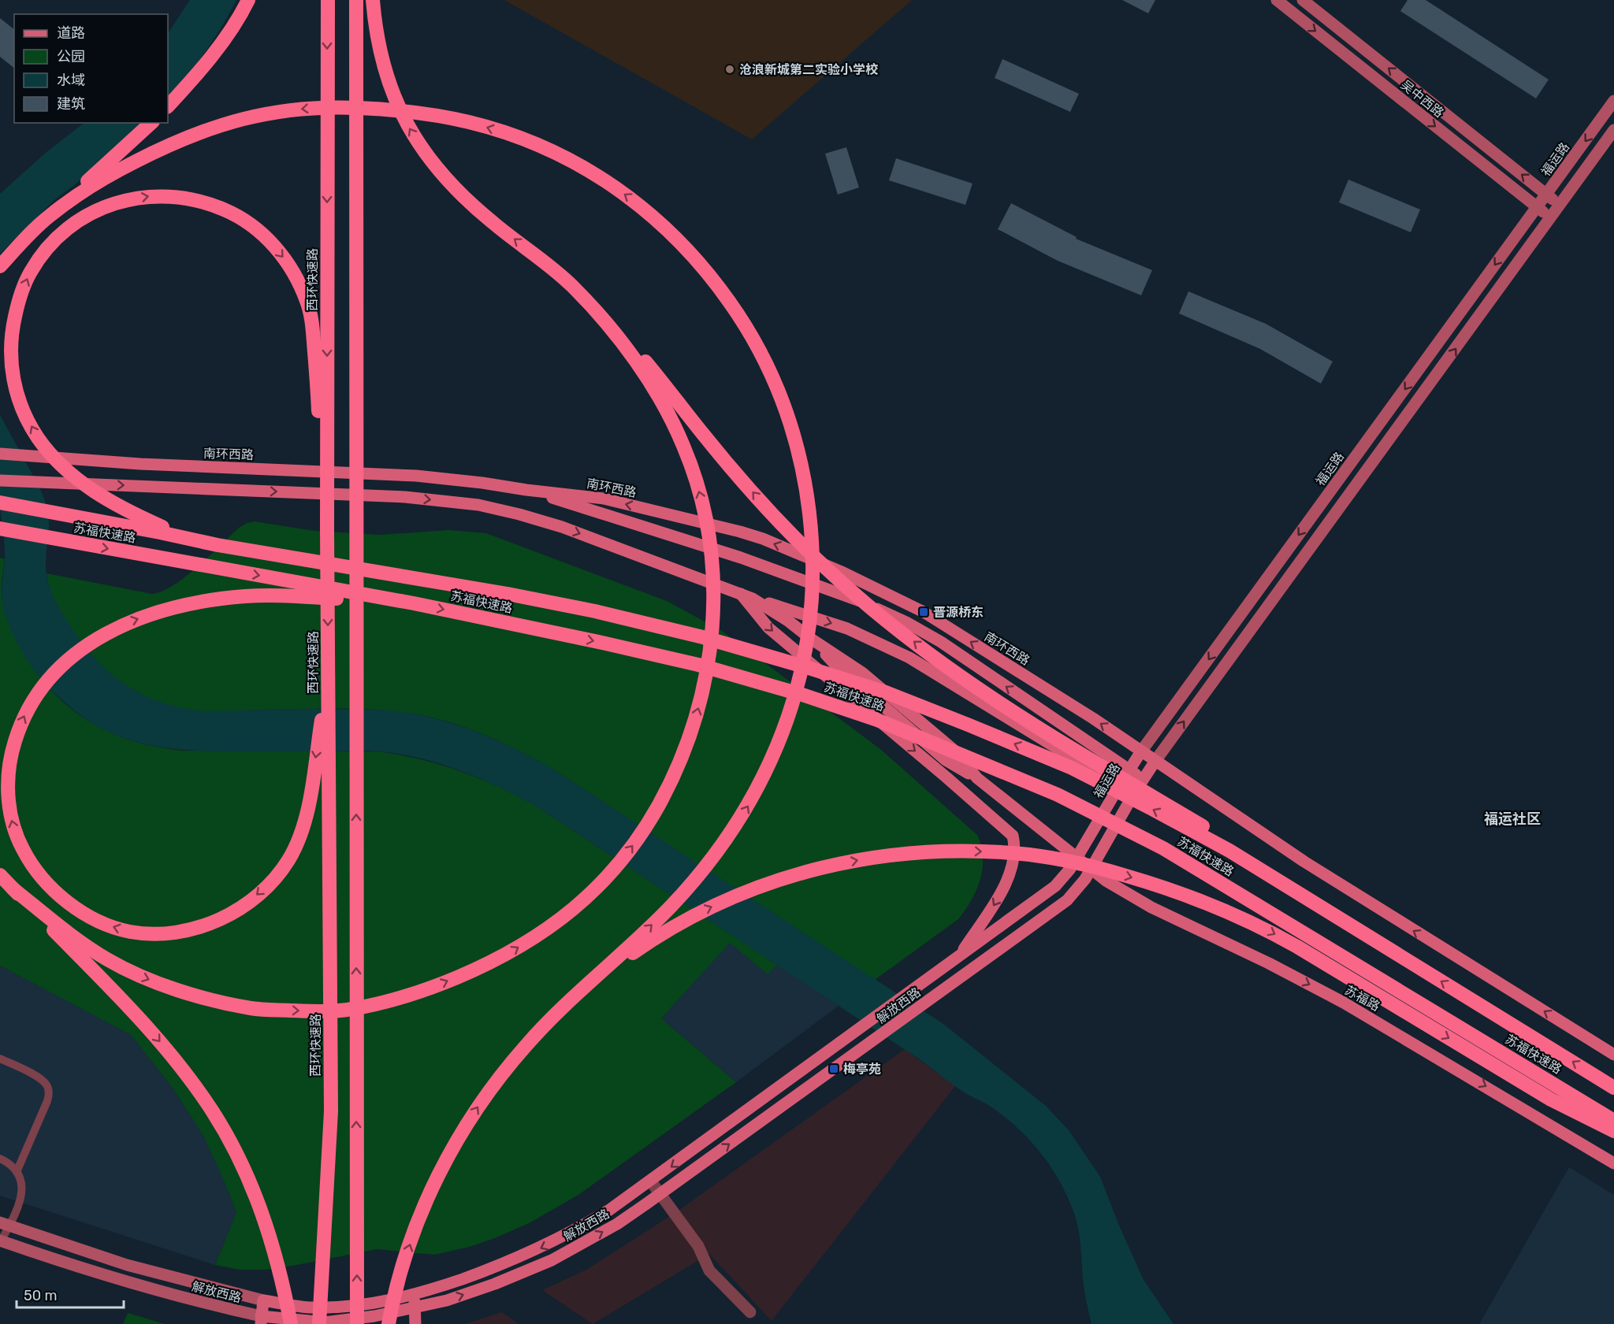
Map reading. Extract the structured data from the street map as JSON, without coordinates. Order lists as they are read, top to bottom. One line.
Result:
{"streets":{"highway":["西环快速路","苏福快速路"],"main road":["吴中西路","福运路","南环西路","苏福路","解放西路"]},"crossings":[["吴中西路","福运路"],["福运路","南环西路"],["福运路","解放西路"],["苏福路","解放西路"]],"districts":["福运社区"],"places":{"other":["沧浪新城第二实验小学校"],"transit":["晋源桥东","梅亭苑"]},"legend":["道路","公园","水域","建筑"],"scale_bar":"50 m"}
